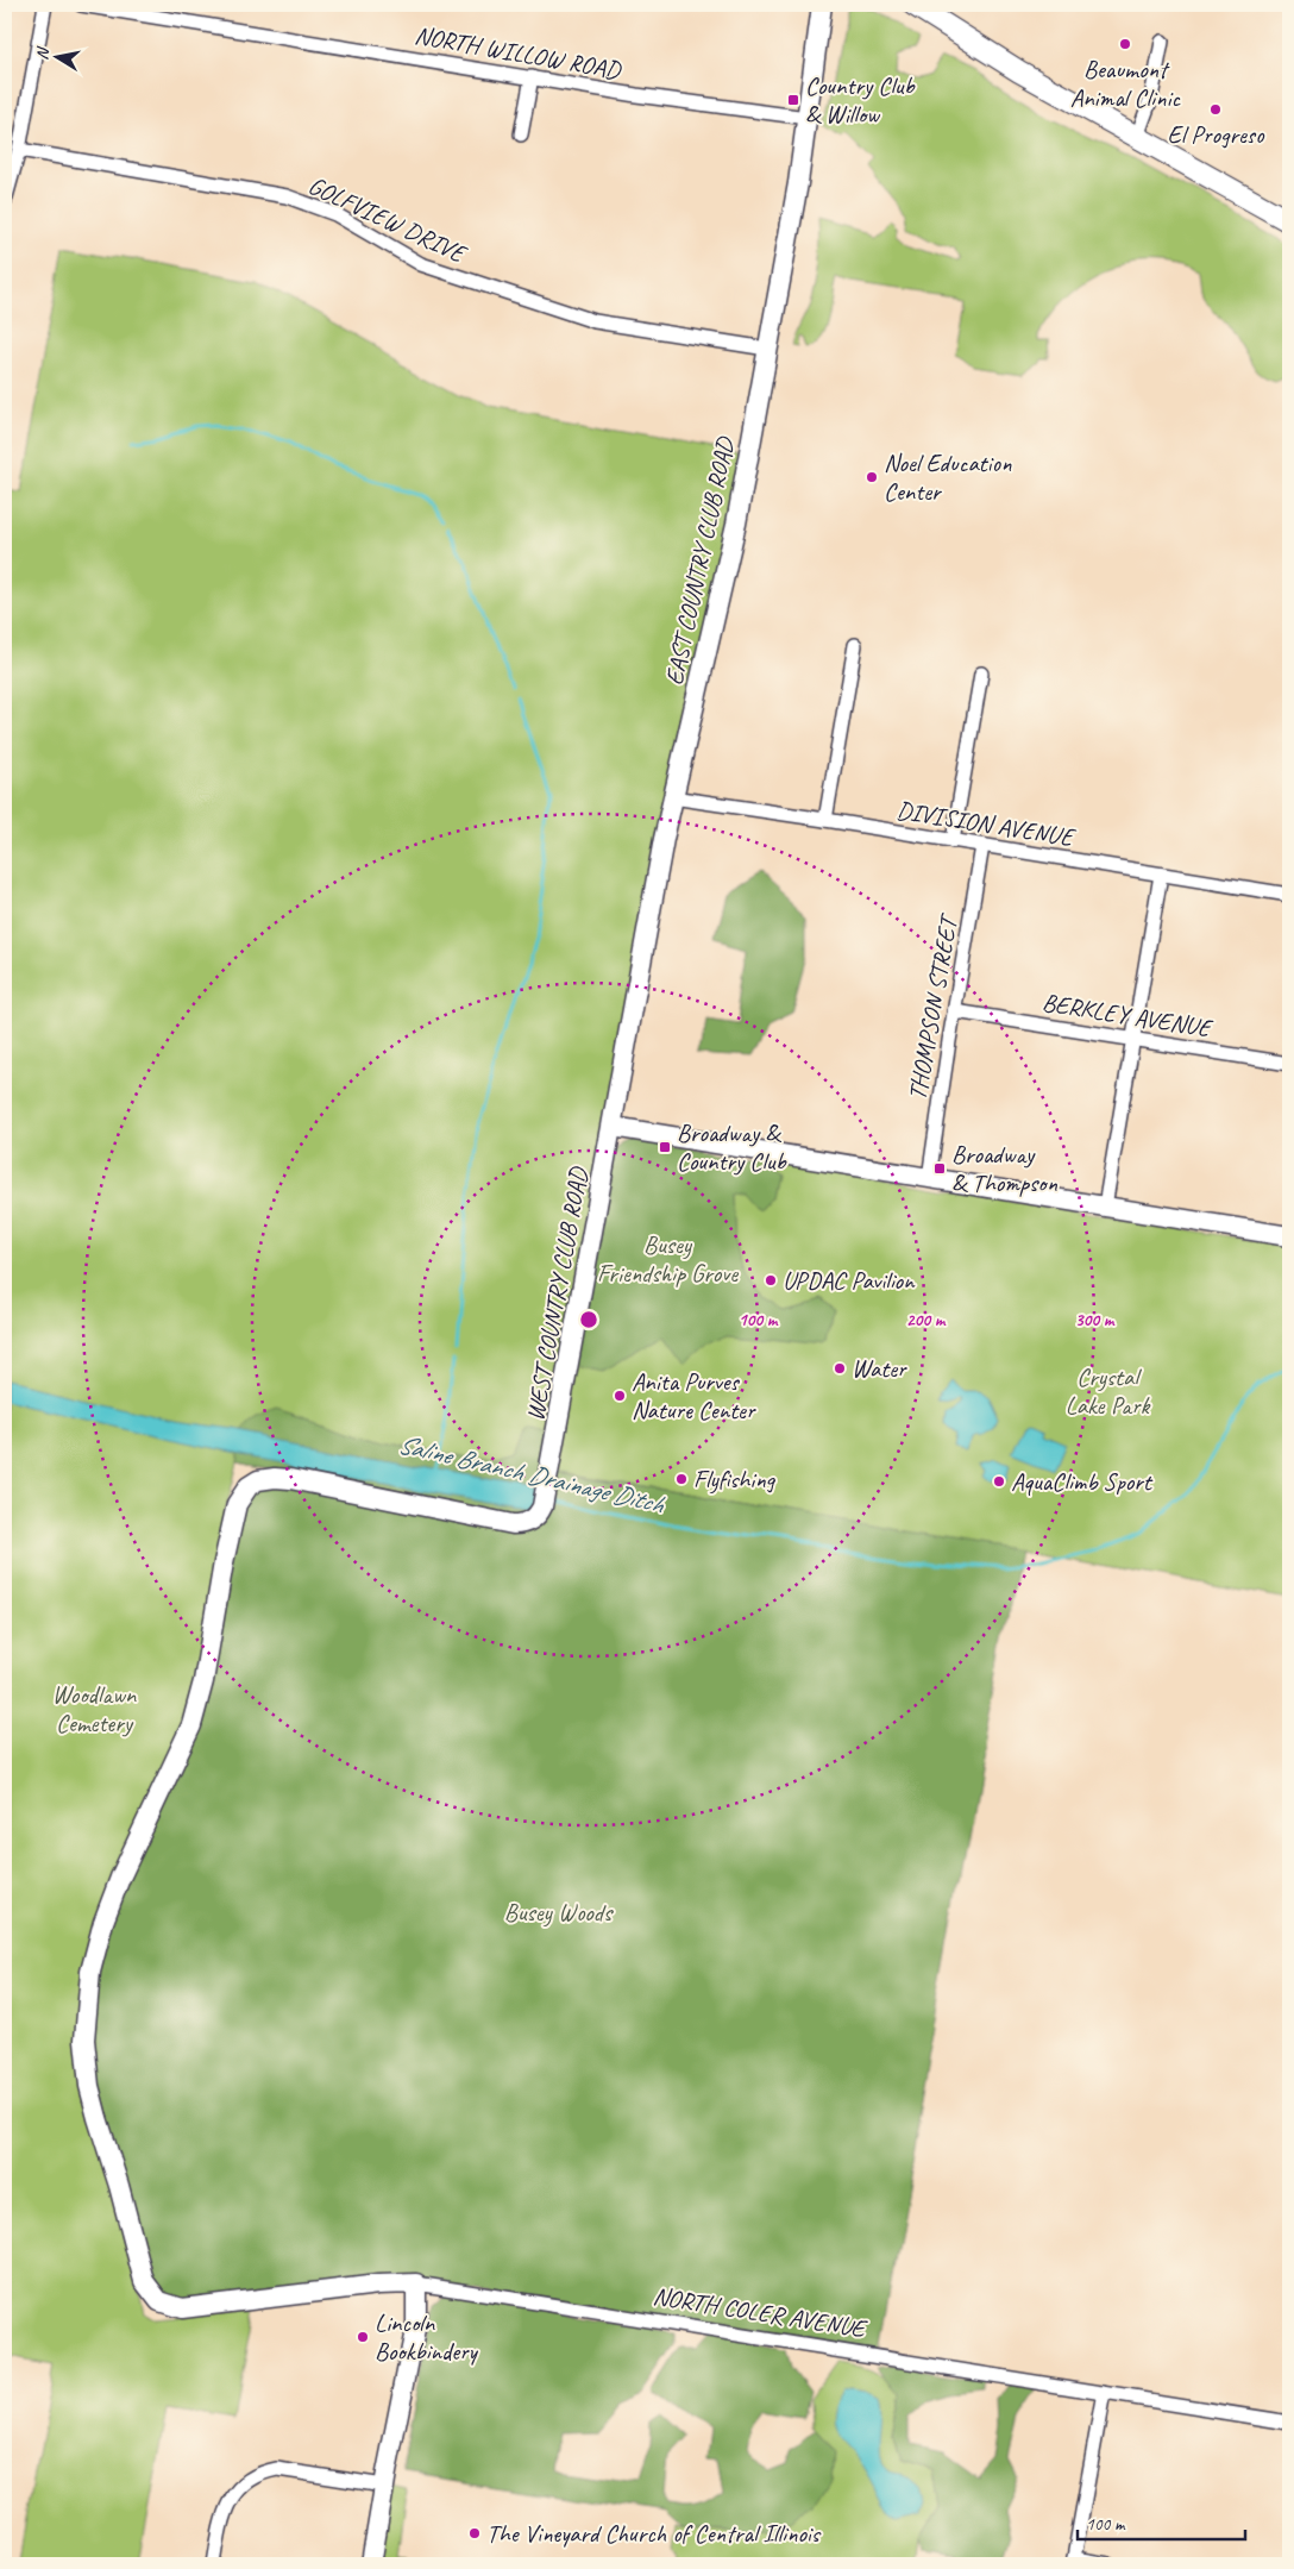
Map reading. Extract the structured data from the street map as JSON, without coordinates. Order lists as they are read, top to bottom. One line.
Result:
{"streets":{"street":["NORTH WILLOW ROAD","GOLFVIEW DRIVE","EAST COUNTRY CLUB ROAD","DIVISION AVENUE","THOMPSON STREET","BERKLEY AVENUE","WEST COUNTRY CLUB ROAD","NORTH COLER AVENUE"]},"crossings":[["NORTH WILLOW ROAD","EAST COUNTRY CLUB ROAD"],["GOLFVIEW DRIVE","EAST COUNTRY CLUB ROAD"],["EAST COUNTRY CLUB ROAD","DIVISION AVENUE"],["EAST COUNTRY CLUB ROAD","WEST COUNTRY CLUB ROAD"],["DIVISION AVENUE","THOMPSON STREET"],["THOMPSON STREET","BERKLEY AVENUE"],["WEST COUNTRY CLUB ROAD","NORTH COLER AVENUE"]],"water":["Saline Branch Drainage Ditch"],"parks":["Busey Friendship Grove","Crystal Lake Park","Woodlawn Cemetery","Busey Woods"],"places":{"other":["Beaumont Animal Clinic","El Progreso","Noel Education Center","UPDAC Pavilion","Water","Anita Purves Nature Center","Flyfishing","AquaClimb Sport","Lincoln Bookbindery","The Vineyard Church of Central Illinois"],"transit":["Country Club & Willow","Broadway & Country Club","Broadway & Thompson"]},"scale_bar":"100 m","north":"left","rings":["100 m","200 m","300 m"]}
